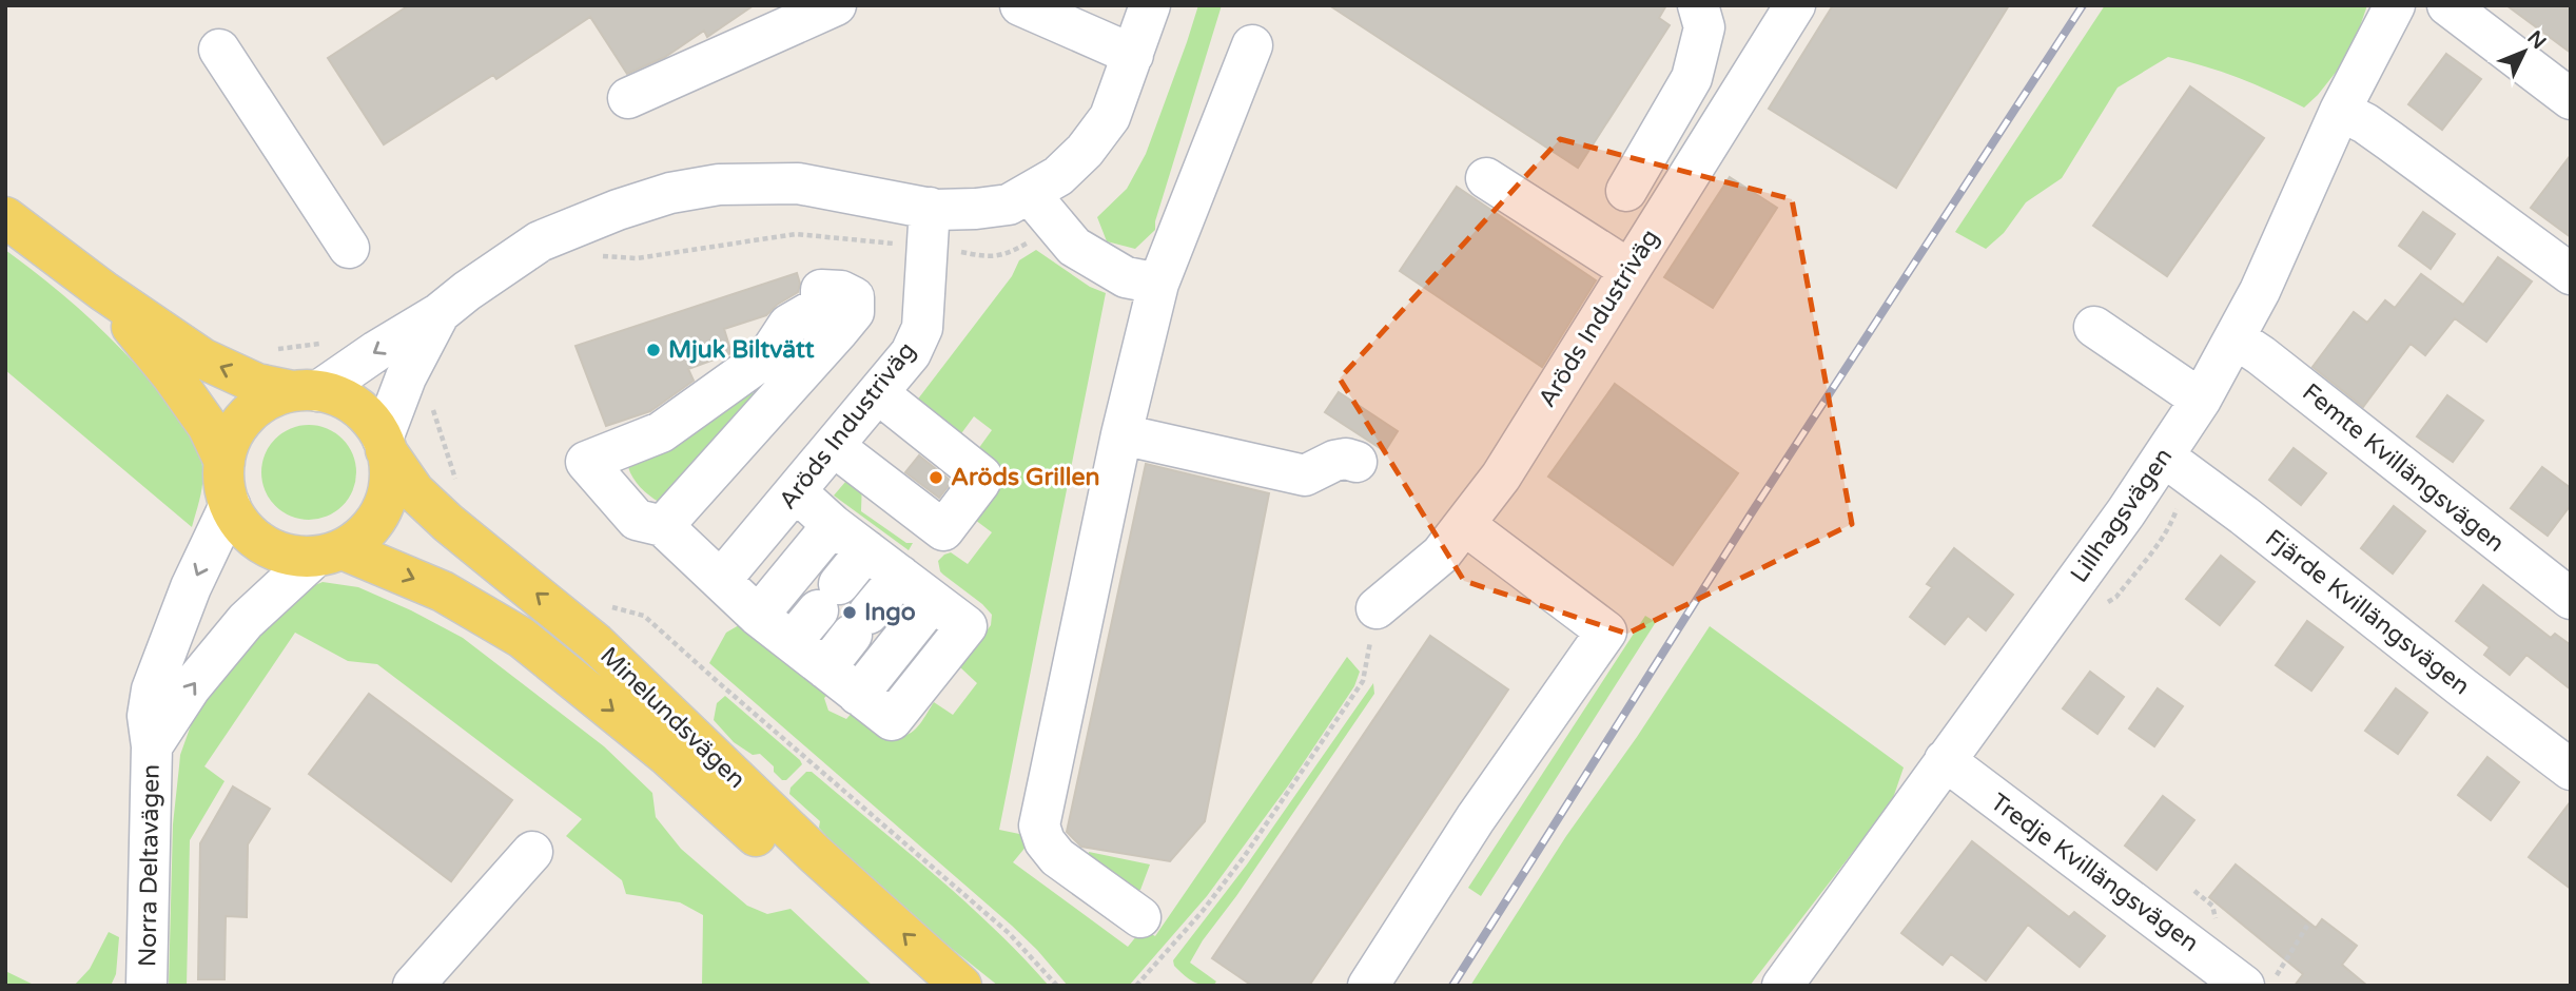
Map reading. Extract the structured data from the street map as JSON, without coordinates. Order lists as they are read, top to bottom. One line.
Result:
{"streets":{"main road":["Minelundsvägen"],"street":["Aröds Industriväg","Femte Kvillängsvägen","Lillhagsvägen","Fjärde Kvillängsvägen","Norra Deltavägen","Tredje Kvillängsvägen"]},"crossings":[["Femte Kvillängsvägen","Lillhagsvägen"],["Lillhagsvägen","Fjärde Kvillängsvägen"],["Lillhagsvägen","Tredje Kvillängsvägen"],["Minelundsvägen","Norra Deltavägen"]],"places":["Mjuk Biltvätt","Aröds Grillen","Ingo"],"north":"top right"}
